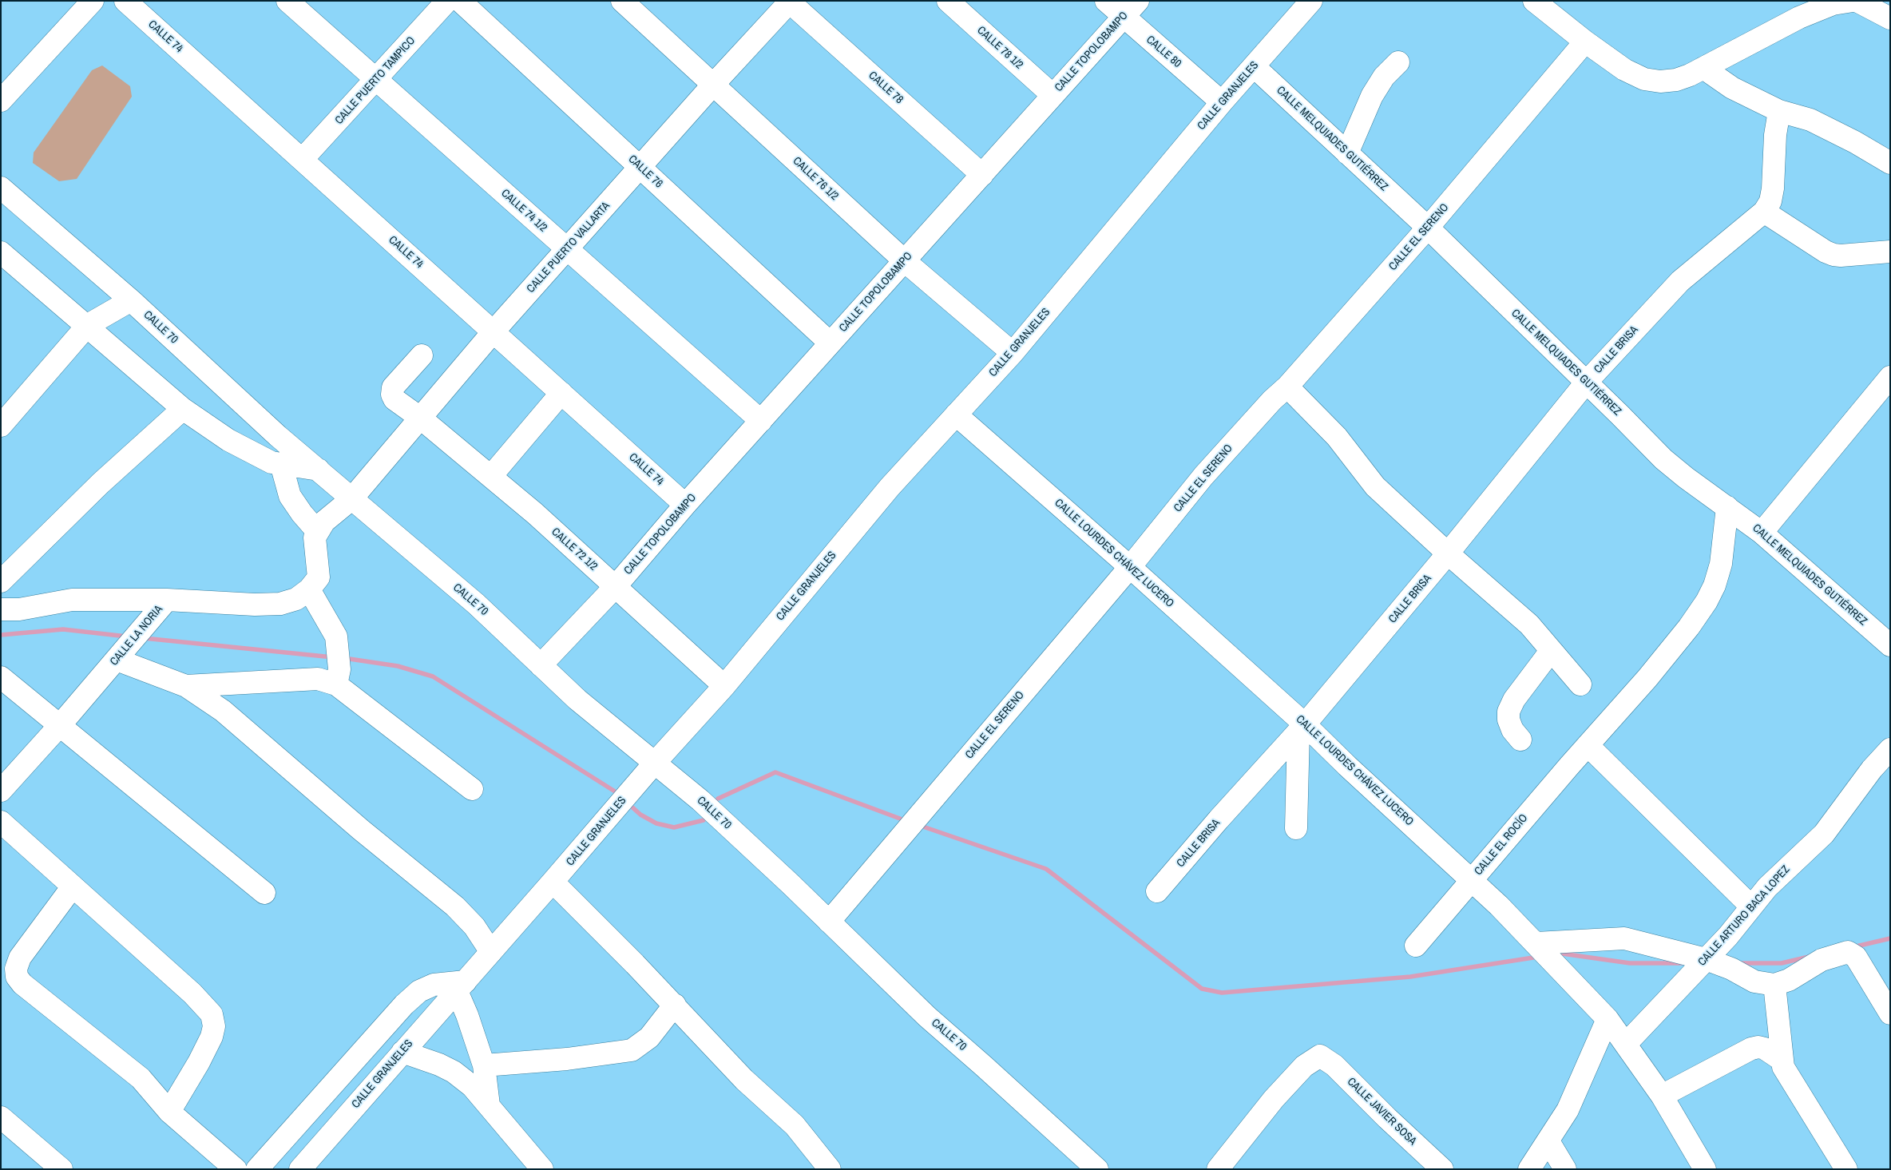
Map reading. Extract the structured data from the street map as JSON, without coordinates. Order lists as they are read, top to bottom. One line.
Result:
{"streets":{"street":["CALLE 74","CALLE 78 1/2","CALLE TOPOLOBAMPO","CALLE 80","CALLE PUERTO TAMPICO","CALLE 78","CALLE GRANJELES","CALLE MELQUIADES GUTIÉRREZ","CALLE 76","CALLE 76 1/2","CALLE 74 1/2","CALLE EL SERENO","CALLE PUERTO VALLARTA","CALLE 70","CALLE BRISA","CALLE 72 1/2","CALLE LOURDES CHÁVEZ LUCERO","CALLE LA NORIA","CALLE EL ROCÍO","CALLE ARTURO BACA LOPEZ","CALLE JAVIER SOSA"]},"crossings":[["CALLE 74","CALLE TOPOLOBAMPO"],["CALLE 74","CALLE PUERTO TAMPICO"],["CALLE 74","CALLE PUERTO VALLARTA"],["CALLE 78 1/2","CALLE TOPOLOBAMPO"],["CALLE TOPOLOBAMPO","CALLE 80"],["CALLE TOPOLOBAMPO","CALLE 78"],["CALLE TOPOLOBAMPO","CALLE 76"],["CALLE TOPOLOBAMPO","CALLE 76 1/2"],["CALLE TOPOLOBAMPO","CALLE 74 1/2"],["CALLE TOPOLOBAMPO","CALLE 70"],["CALLE TOPOLOBAMPO","CALLE 72 1/2"],["CALLE 80","CALLE GRANJELES"],["CALLE PUERTO TAMPICO","CALLE 74 1/2"],["CALLE 78","CALLE PUERTO VALLARTA"],["CALLE GRANJELES","CALLE MELQUIADES GUTIÉRREZ"],["CALLE GRANJELES","CALLE 76 1/2"],["CALLE GRANJELES","CALLE 70"],["CALLE GRANJELES","CALLE 72 1/2"],["CALLE GRANJELES","CALLE LOURDES CHÁVEZ LUCERO"],["CALLE MELQUIADES GUTIÉRREZ","CALLE EL SERENO"],["CALLE MELQUIADES GUTIÉRREZ","CALLE BRISA"],["CALLE MELQUIADES GUTIÉRREZ","CALLE EL ROCÍO"],["CALLE 76","CALLE PUERTO VALLARTA"],["CALLE 76 1/2","CALLE PUERTO VALLARTA"],["CALLE 74 1/2","CALLE PUERTO VALLARTA"],["CALLE EL SERENO","CALLE 70"],["CALLE EL SERENO","CALLE LOURDES CHÁVEZ LUCERO"],["CALLE PUERTO VALLARTA","CALLE 70"],["CALLE PUERTO VALLARTA","CALLE 72 1/2"],["CALLE BRISA","CALLE LOURDES CHÁVEZ LUCERO"],["CALLE LOURDES CHÁVEZ LUCERO","CALLE EL ROCÍO"],["CALLE LOURDES CHÁVEZ LUCERO","CALLE ARTURO BACA LOPEZ"]]}
